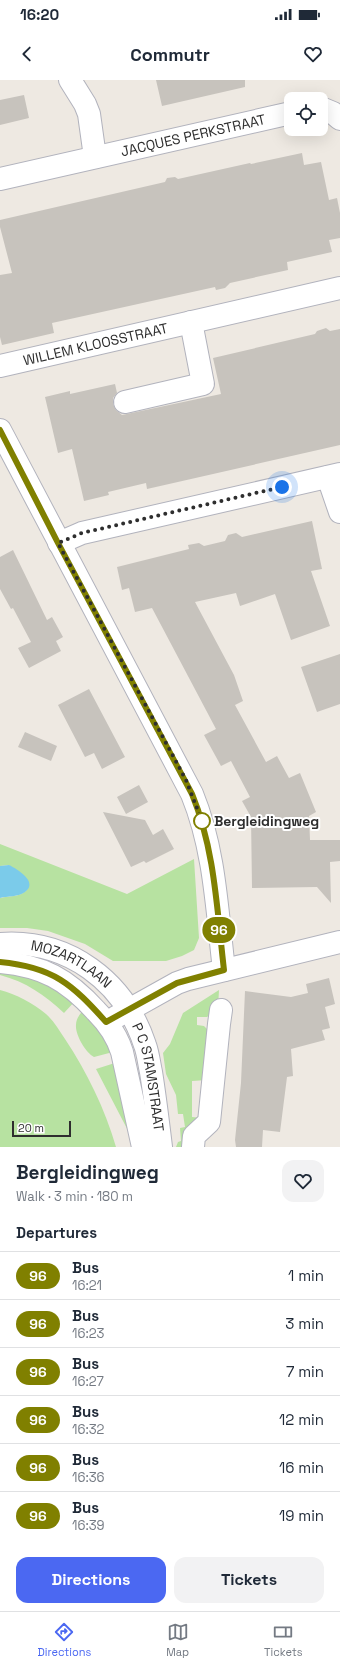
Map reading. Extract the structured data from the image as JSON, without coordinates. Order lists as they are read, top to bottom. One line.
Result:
{"streets":{"street":["JACQUES PERKSTRAAT","WILLEM KLOOSSTRAAT","MOZARTLAAN","P C STAMSTRAAT"]},"crossings":[["MOZARTLAAN","P C STAMSTRAAT"]],"places":["Bergleidingweg"],"lines":["bus line 96"],"scale_bar":"20 m","page":{"status":"16:20","header":"Commutr","on_map":"96","scale":"20 m","heading":[["Bergleidingweg","Walk · 3 min · 180 m"],"Departures"],"list":[{"mark":"96","name":"Bus","note":"16:21","value":"1 min"},{"mark":"96","name":"Bus","note":"16:23","value":"3 min"},{"mark":"96","name":"Bus","note":"16:27","value":"7 min"},{"mark":"96","name":"Bus","note":"16:32","value":"12 min"},{"mark":"96","name":"Bus","note":"16:36","value":"16 min"},{"mark":"96","name":"Bus","note":"16:39","value":"19 min"}],"buttons":["Directions","Tickets"],"tabs":["Directions","Map","Tickets"]}}
